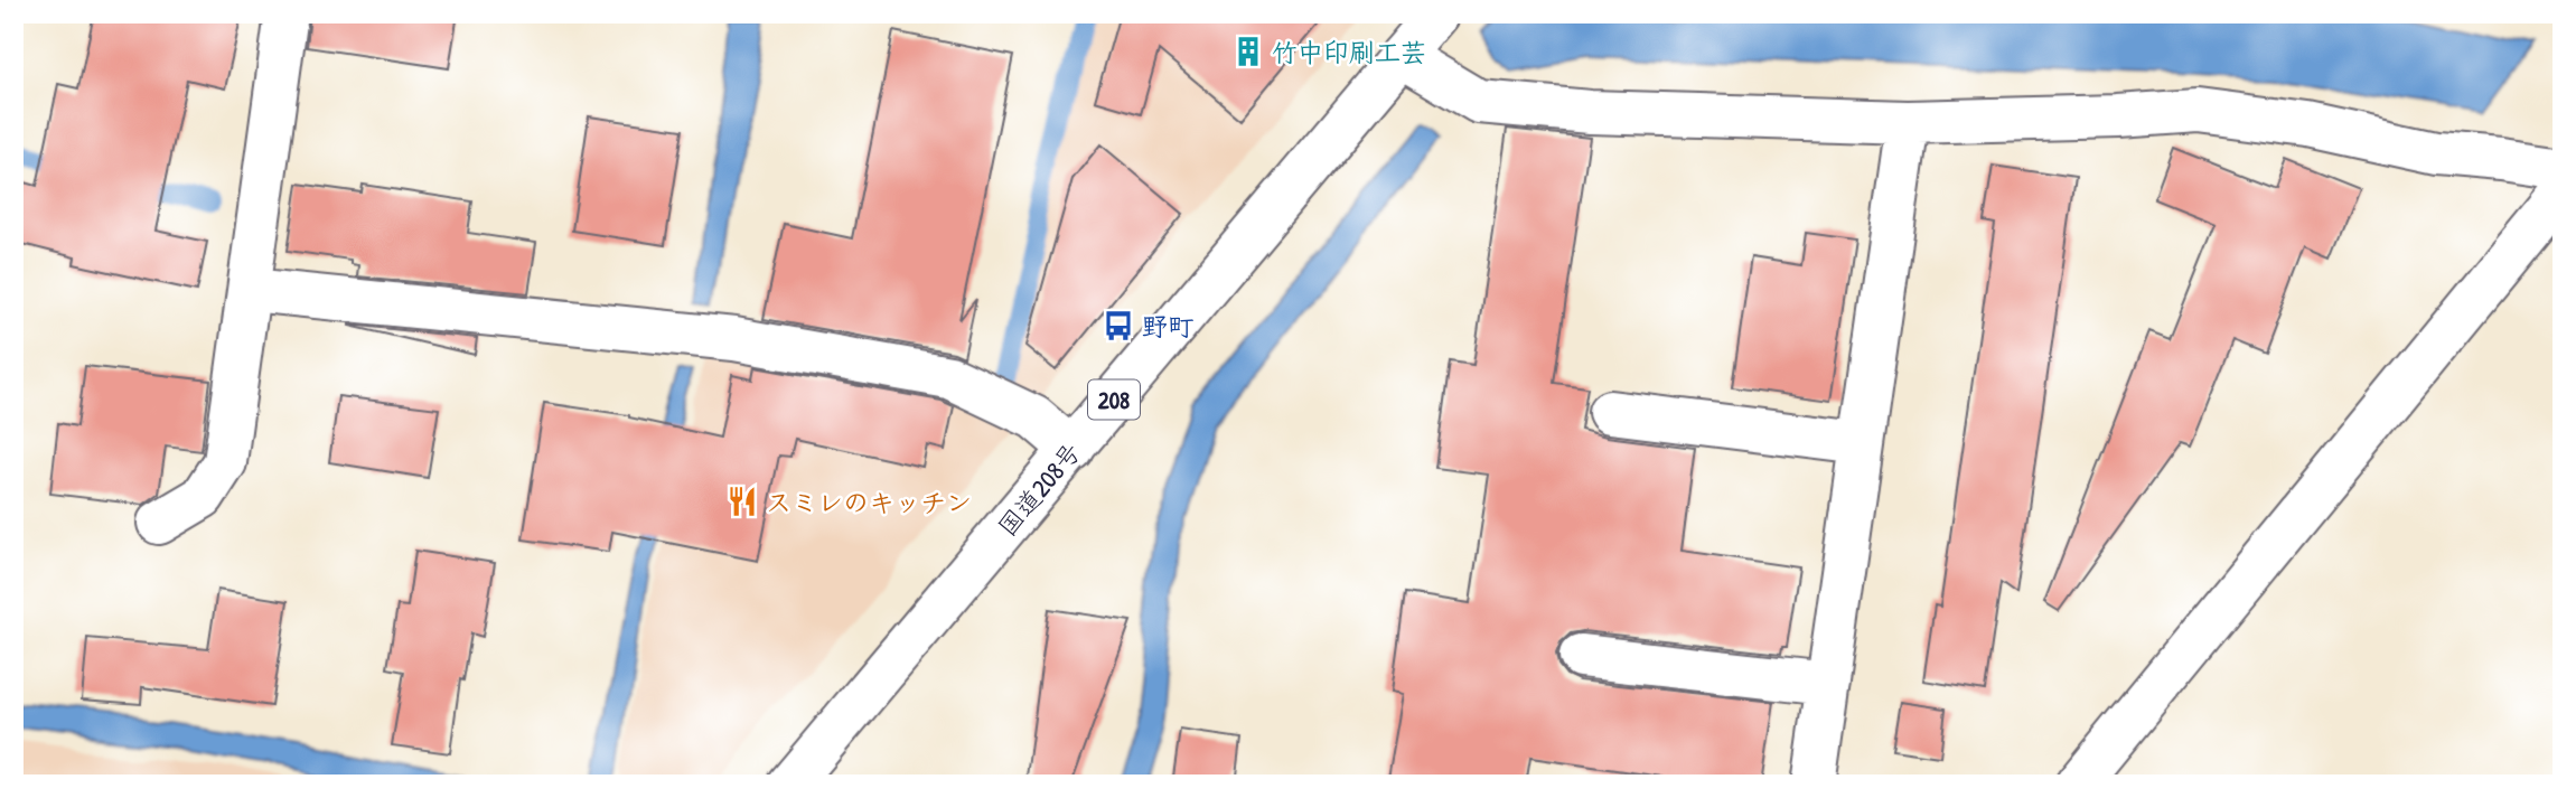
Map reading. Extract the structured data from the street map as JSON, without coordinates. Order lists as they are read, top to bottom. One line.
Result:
{"streets":{"main road":["208","国道208号"]},"places":{"building":["竹中印刷工芸"],"bus stop":["野町"],"restaurant":["スミレのキッチン"]}}
